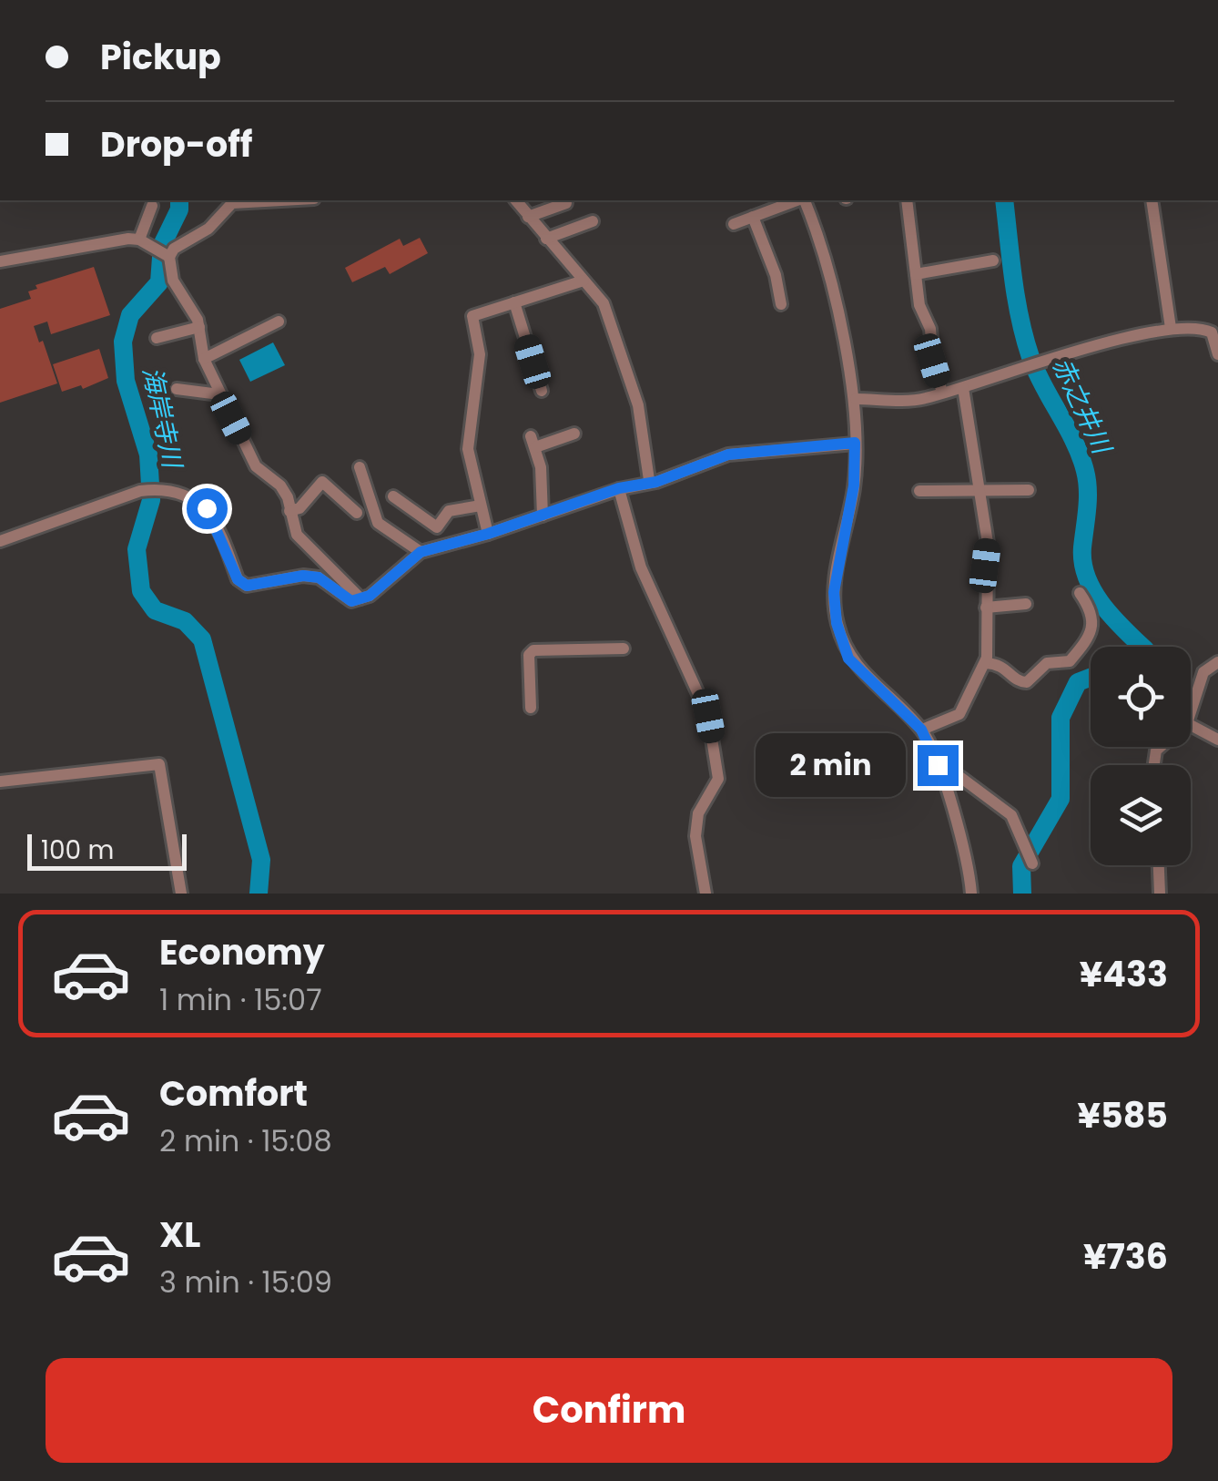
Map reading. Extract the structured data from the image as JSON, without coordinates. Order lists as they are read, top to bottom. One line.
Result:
{"water":["赤之井川","海岸寺川"],"scale_bar":"100 m","page":{"banner":["Pickup","Drop-off"],"bubble":"2 min","scale":"100 m","list":[{"name":"Economy","note":"1 min · 15:07","value":"¥433"},{"name":"Comfort","note":"2 min · 15:08","value":"¥585"},{"name":"XL","note":"3 min · 15:09","value":"¥736"}],"buttons":"Confirm"}}
